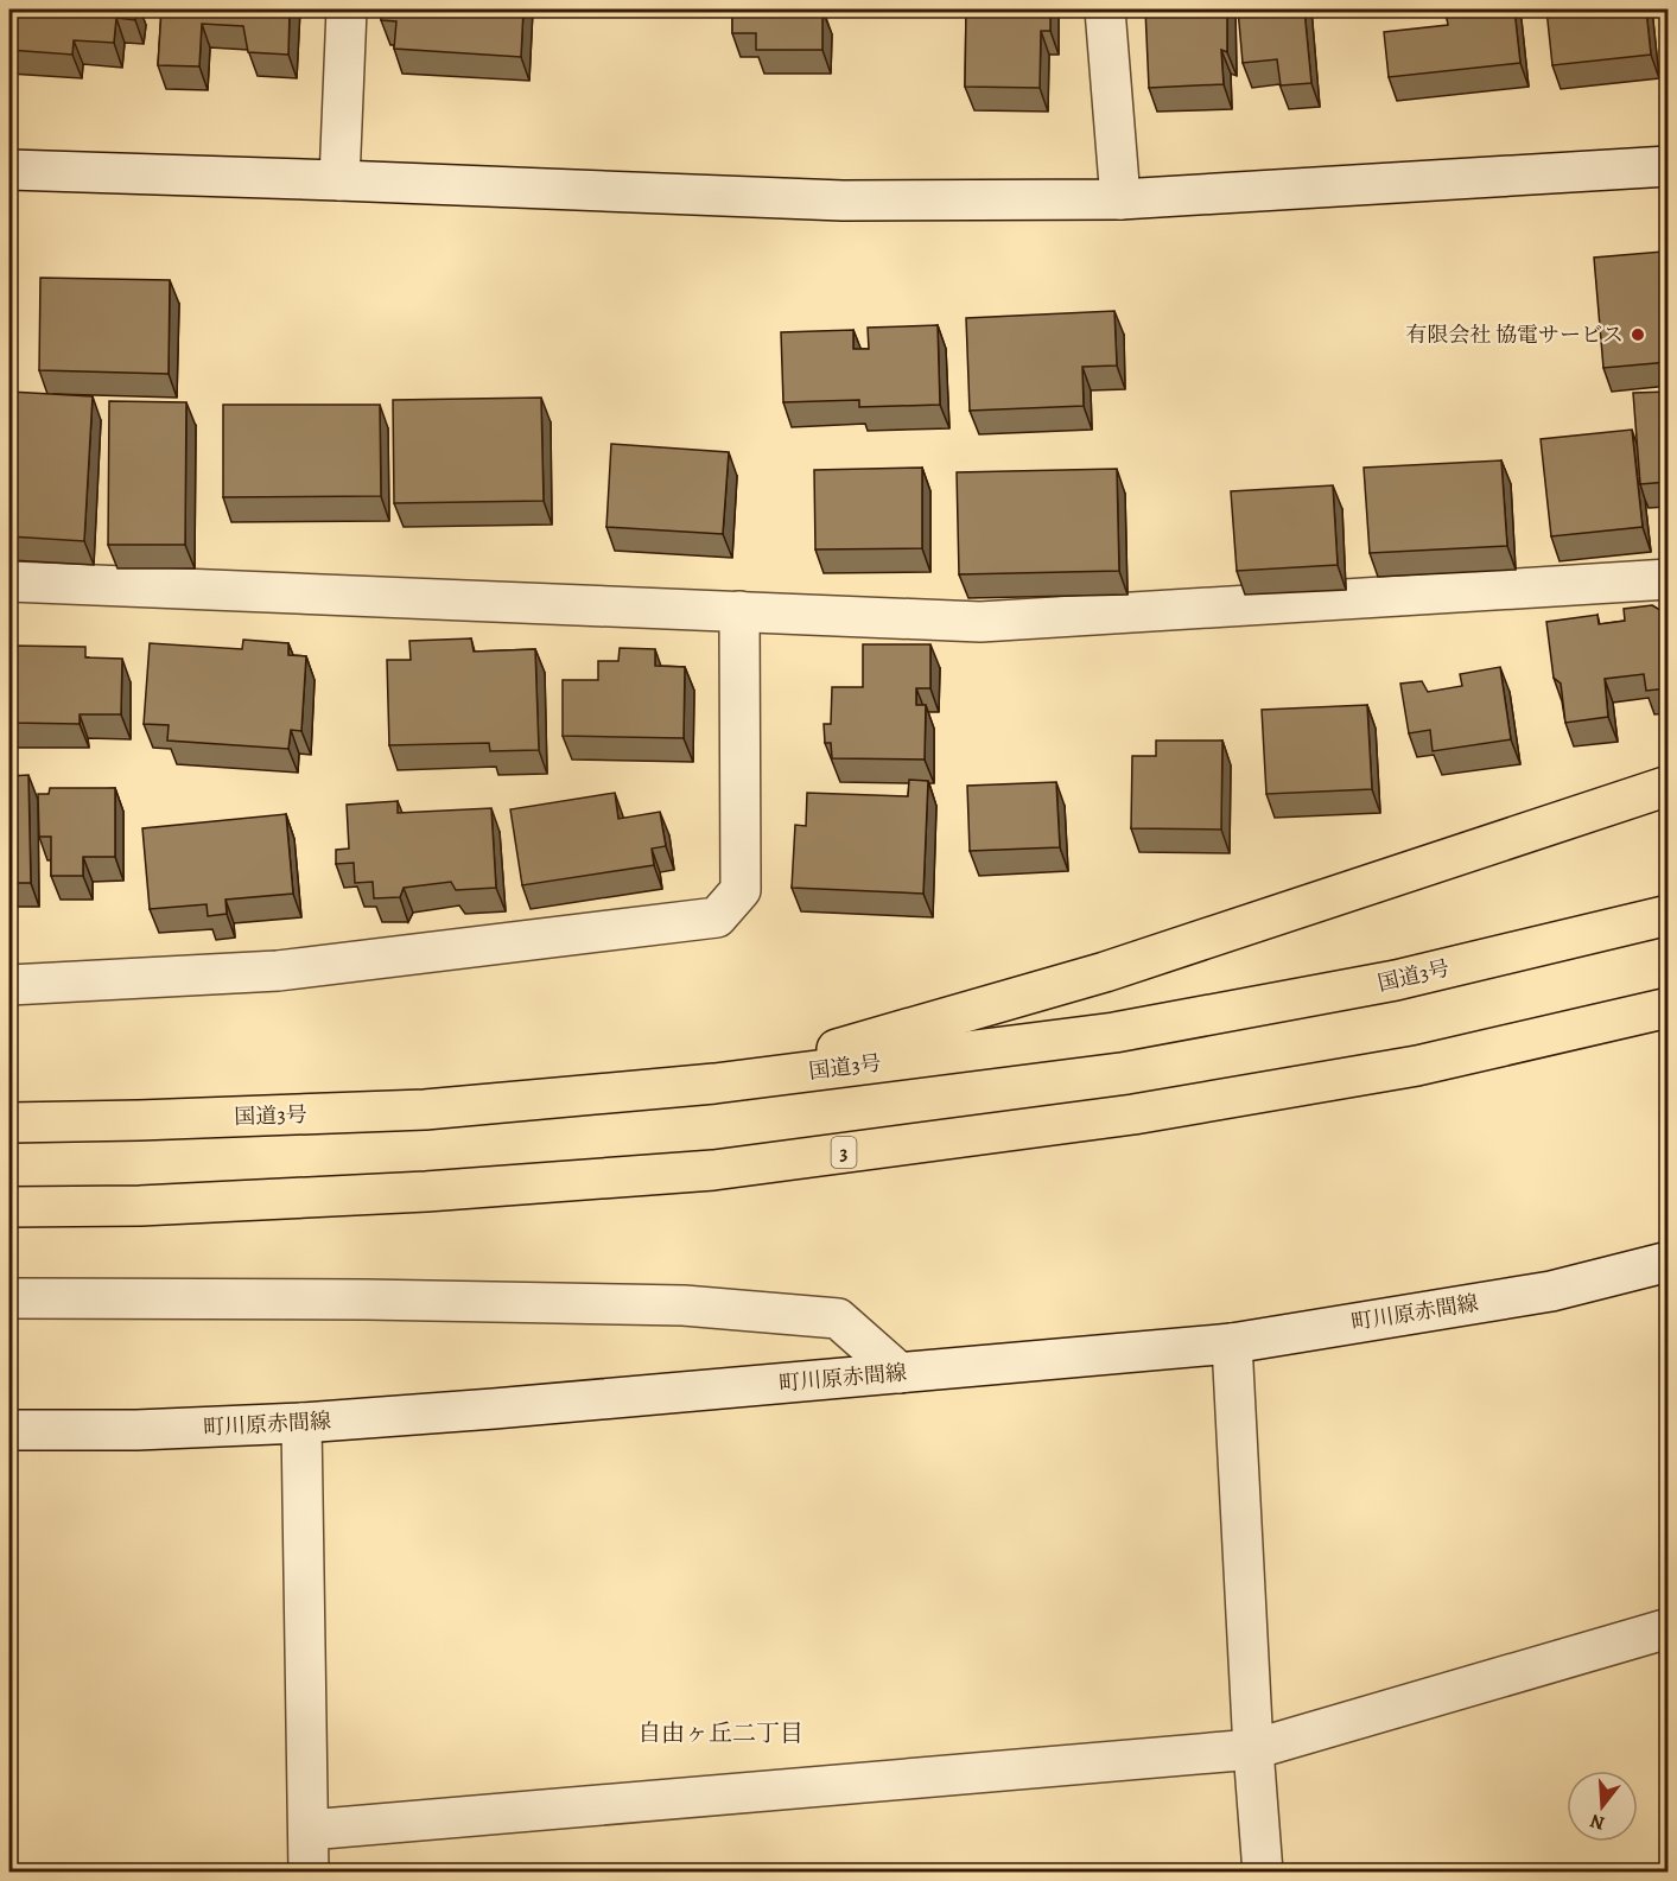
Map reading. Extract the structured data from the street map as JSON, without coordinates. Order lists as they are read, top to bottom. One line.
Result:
{"streets":{"highway":["国道3号","3"],"street":["町川原赤間線"]},"districts":["自由ヶ丘二丁目"],"places":["有限会社 協電サービス"],"north":"bottom"}
